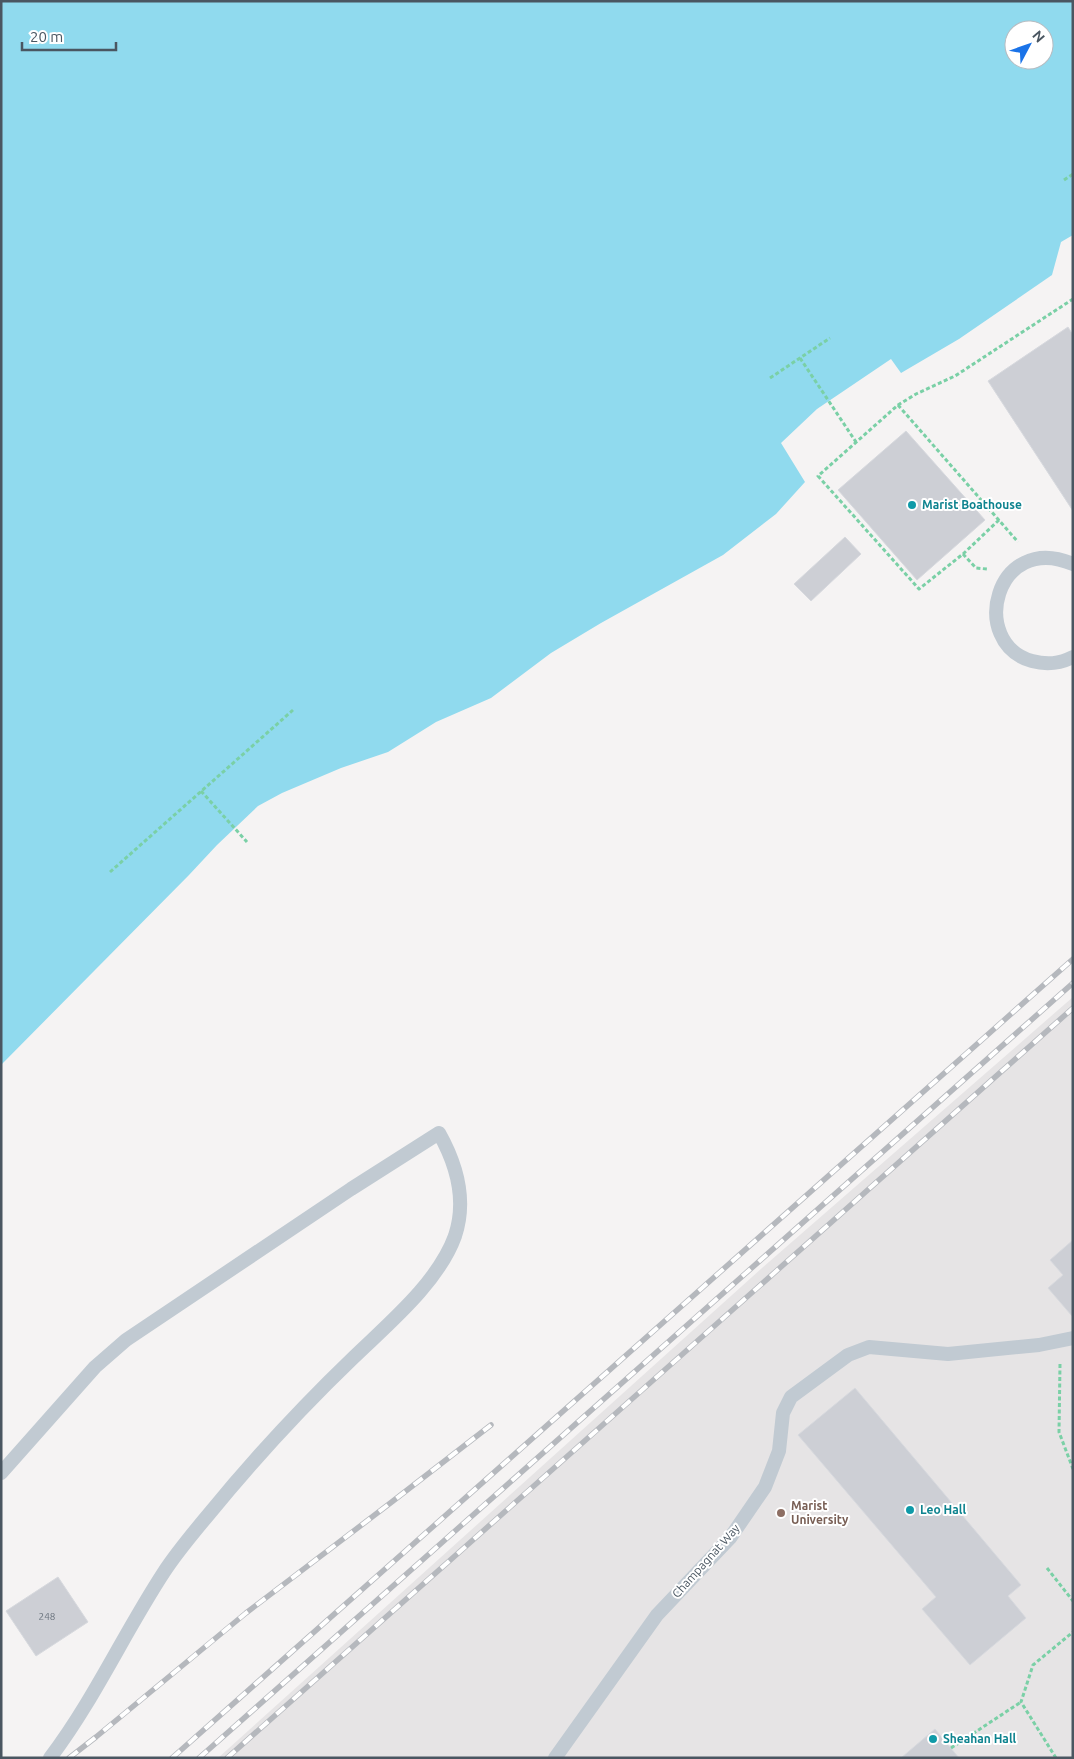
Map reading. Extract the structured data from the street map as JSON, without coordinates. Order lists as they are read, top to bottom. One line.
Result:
{"streets":{"lane":["Champagnat Way"]},"places":["Marist Boathouse","Leo Hall","Marist University","Sheahan Hall"],"house_numbers":["248"],"scale_bar":"20 m","north":"top right"}
